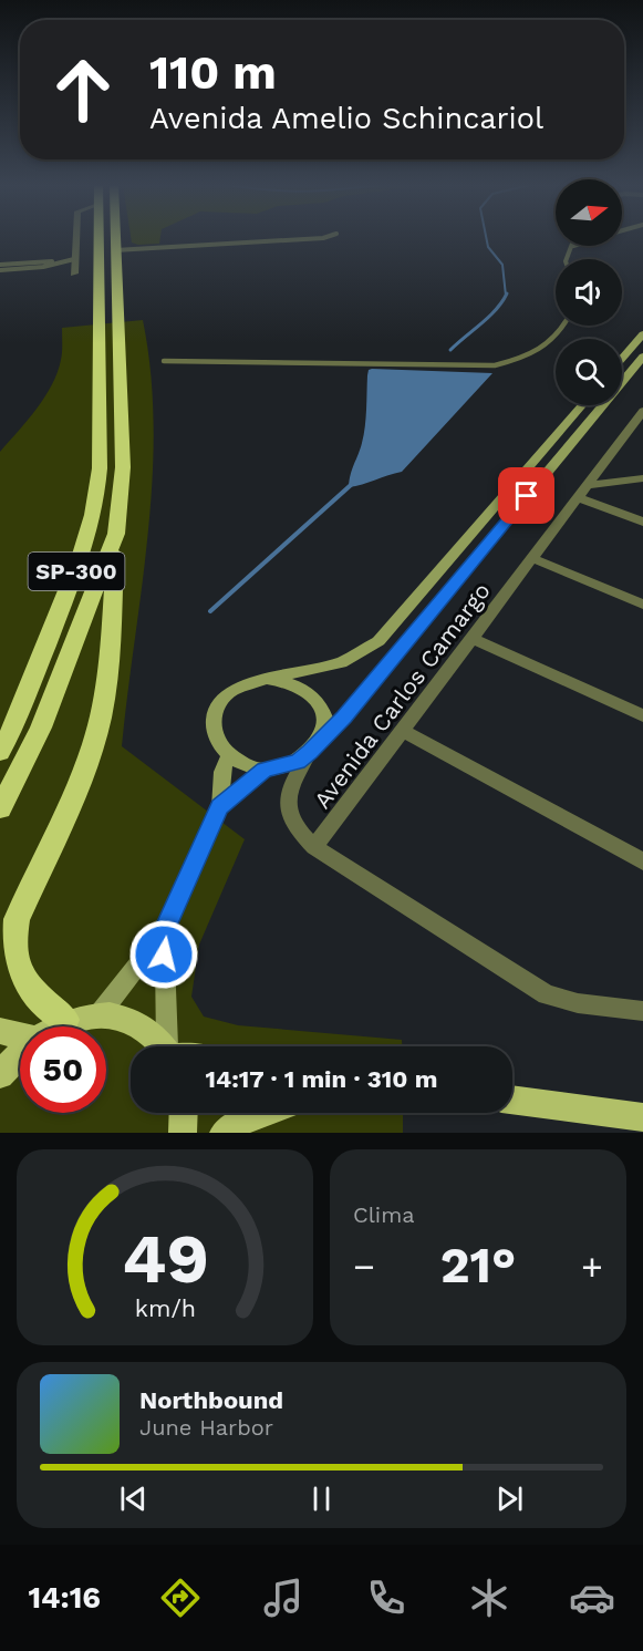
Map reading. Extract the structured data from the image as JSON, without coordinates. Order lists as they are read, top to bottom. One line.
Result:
{"streets":{"highway":["SP-300"],"street":["Avenida Carlos Camargo"]},"north":"right","page":{"turn":["110 m","Avenida Amelio Schincariol"],"limit":"50","trip":"14:17 · 1 min · 310 m","tile":"Clima","heat":["−","21°","+"],"song":["Northbound","June Harbor"],"tabs":"14:16","gauge":["49","km/h"]}}
